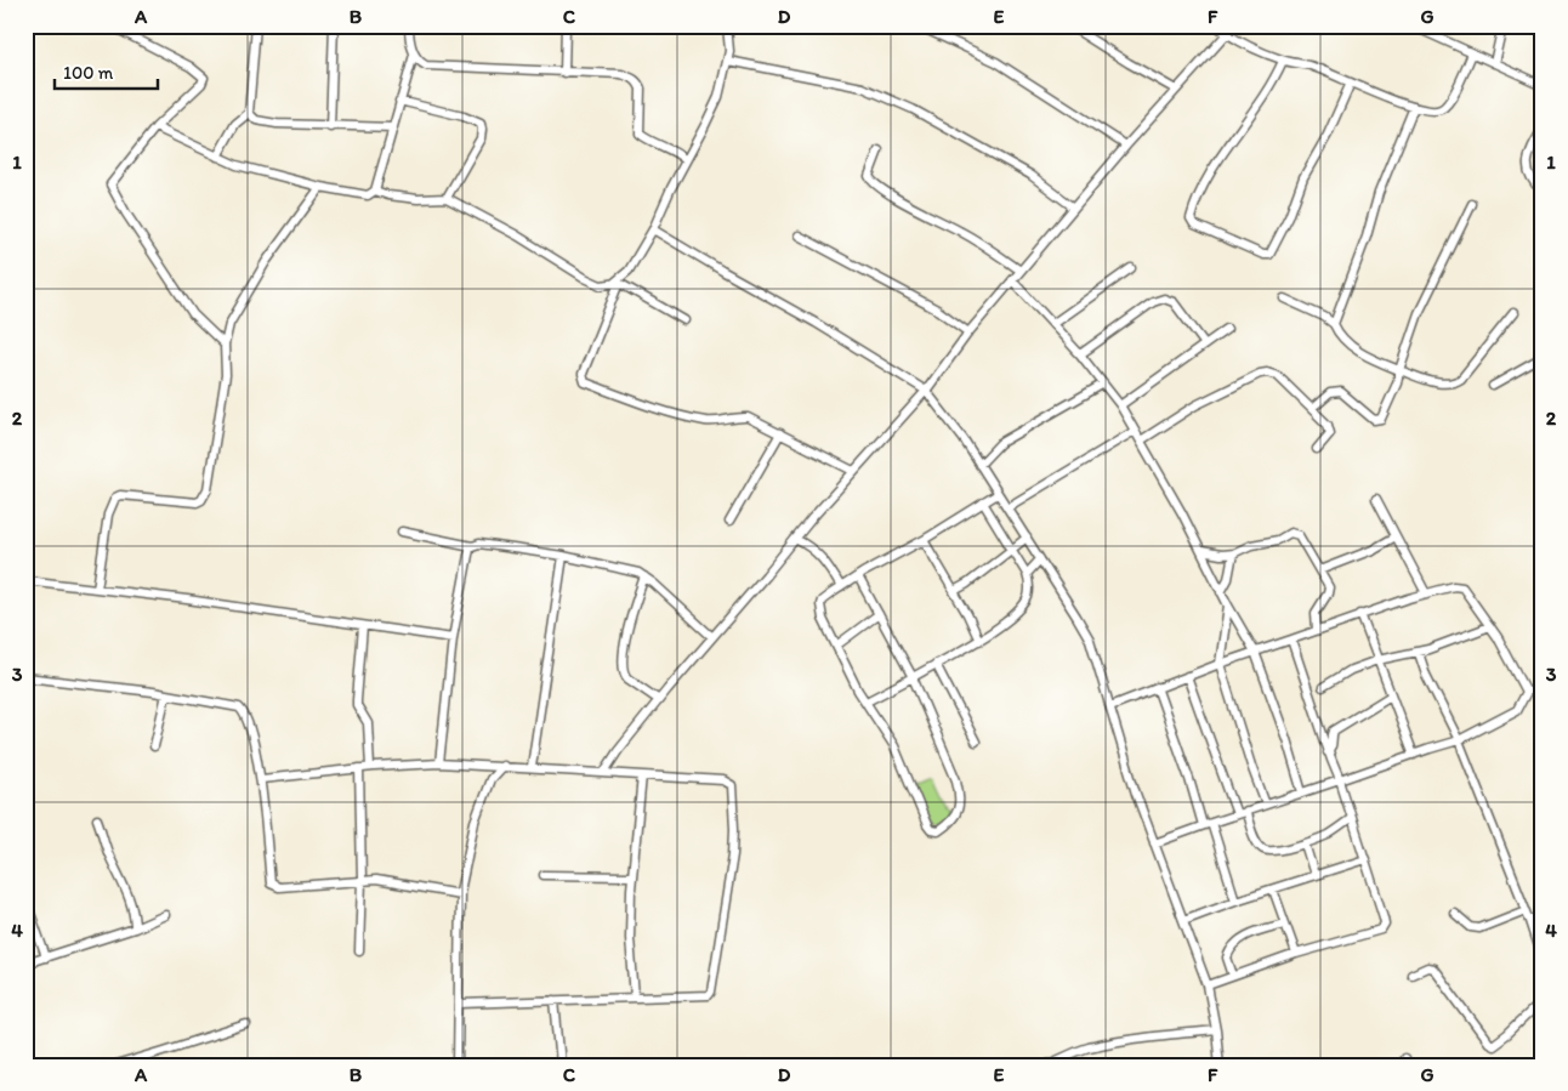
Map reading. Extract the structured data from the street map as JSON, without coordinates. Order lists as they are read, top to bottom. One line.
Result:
{"scale_bar":"100 m","grid":{"columns":["A","B","C","D","E","F","G"],"rows":["1","2","3","4"]}}
